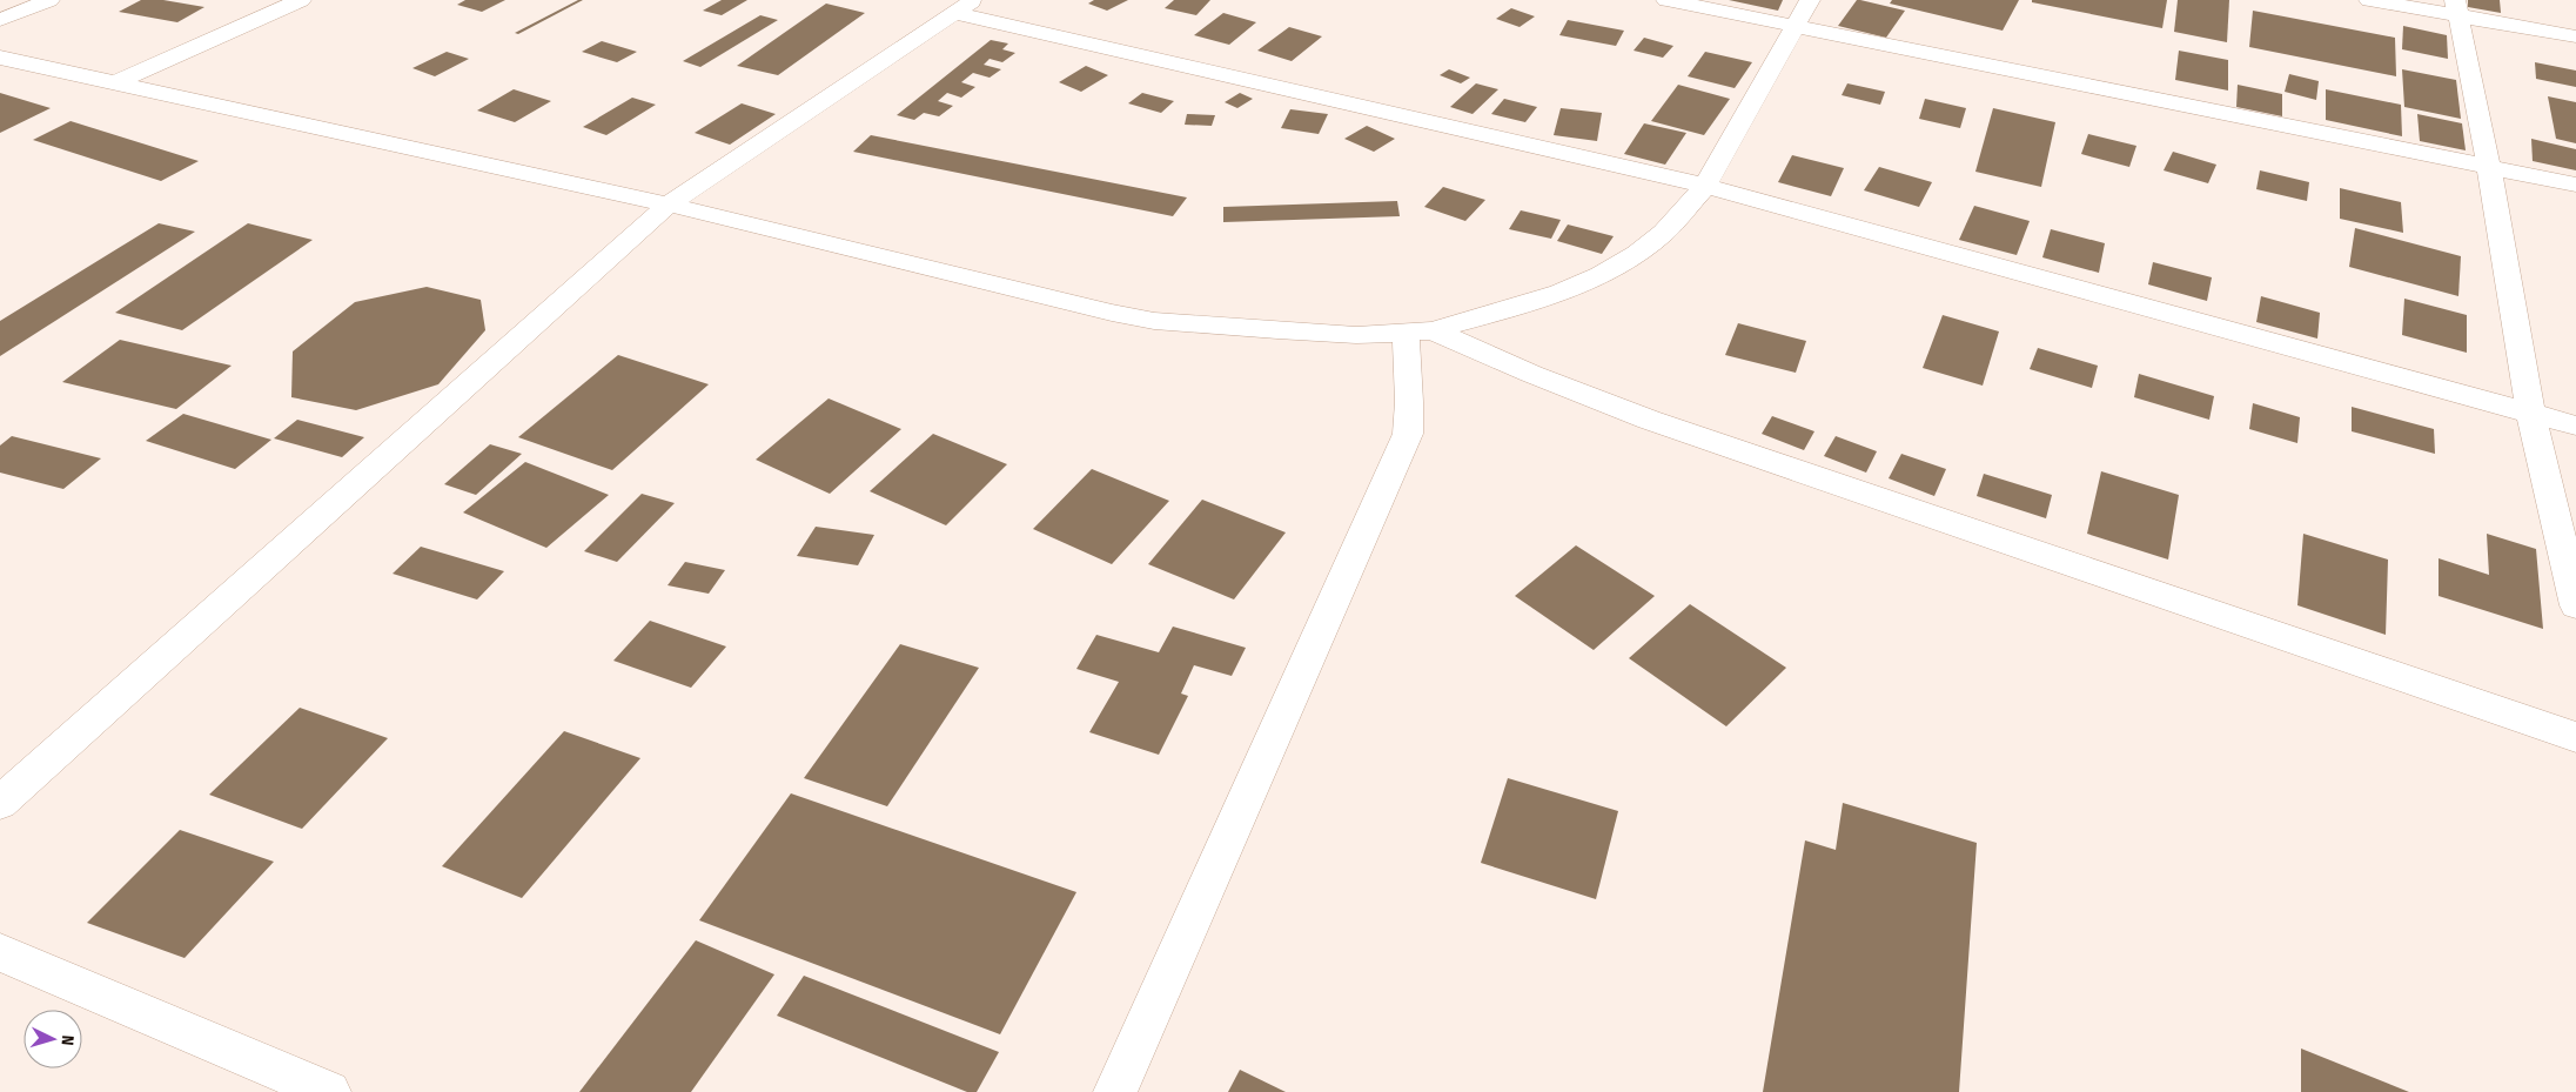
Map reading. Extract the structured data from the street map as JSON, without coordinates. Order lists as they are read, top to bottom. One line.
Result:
{"north":"right"}
